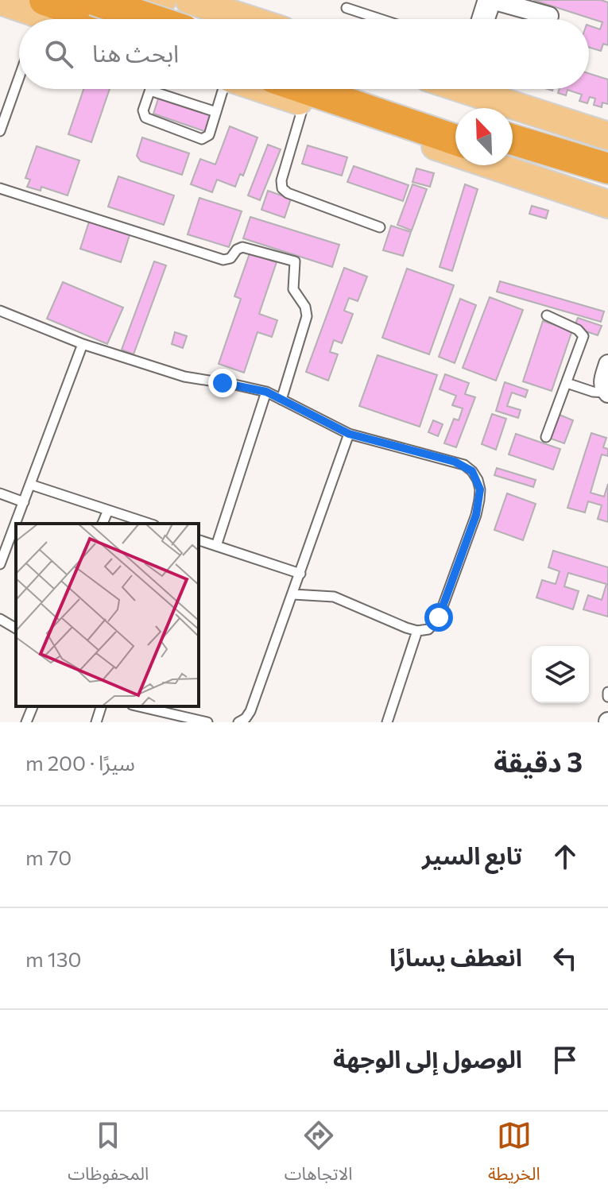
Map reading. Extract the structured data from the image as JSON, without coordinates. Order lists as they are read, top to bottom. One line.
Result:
{"north":"top left","page":{"search":"ابحث هنا","heading":["3 دقيقة","سيرًا · 200 m"],"list":[["تابع السير","70 m"],["انعطف يسارًا","130 m"],"الوصول إلى الوجهة"],"nav":["الخريطة","الاتجاهات","المحفوظات"]}}
